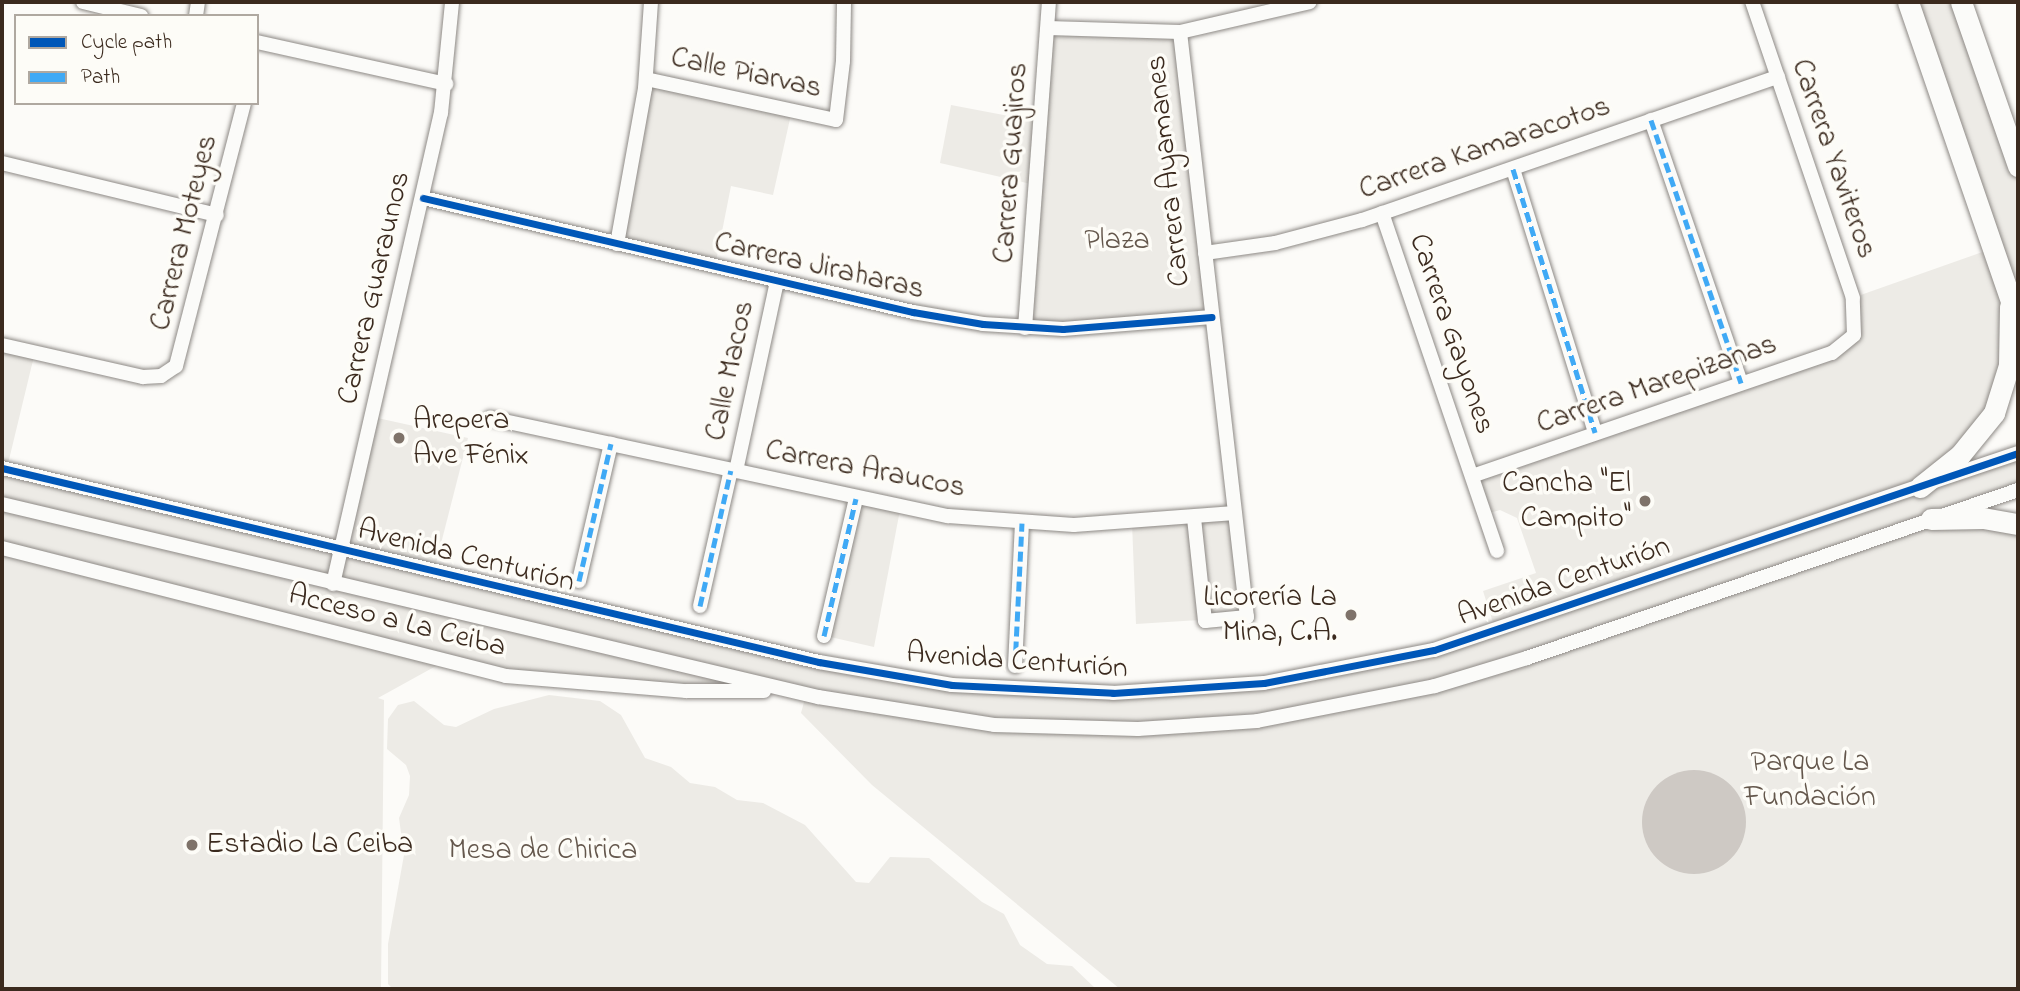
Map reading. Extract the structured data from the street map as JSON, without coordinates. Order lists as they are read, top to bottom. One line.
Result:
{"streets":{"street":["Calle Piarvas","Carrera Kamaracotos","Carrera Yaviteros","Carrera Guajiros","Carrera Ayamanes","Carrera Moteyes","Carrera Jiraharas","Carrera Guaraunos","Carrera Gayones","Calle Macos","Carrera Marepizanas","Carrera Araucos","Avenida Centurión","Acceso a La Ceiba"]},"crossings":[["Carrera Kamaracotos","Carrera Yaviteros"],["Carrera Kamaracotos","Carrera Ayamanes"],["Carrera Kamaracotos","Carrera Gayones"],["Carrera Yaviteros","Carrera Marepizanas"],["Carrera Guajiros","Carrera Jiraharas"],["Carrera Ayamanes","Carrera Jiraharas"],["Carrera Ayamanes","Carrera Araucos"],["Carrera Jiraharas","Carrera Guaraunos"],["Carrera Jiraharas","Calle Macos"],["Carrera Guaraunos","Avenida Centurión"],["Carrera Gayones","Carrera Marepizanas"],["Calle Macos","Carrera Araucos"],["Avenida Centurión","Acceso a La Ceiba"]],"parks":["Plaza","Parque La Fundación","Mesa de Chirica"],"places":["Arepera Ave Fénix","Cancha \"El Campito\"","Licorería La Mina, C.A.","Estadio La Ceiba"],"legend":["Cycle path","Path"]}
